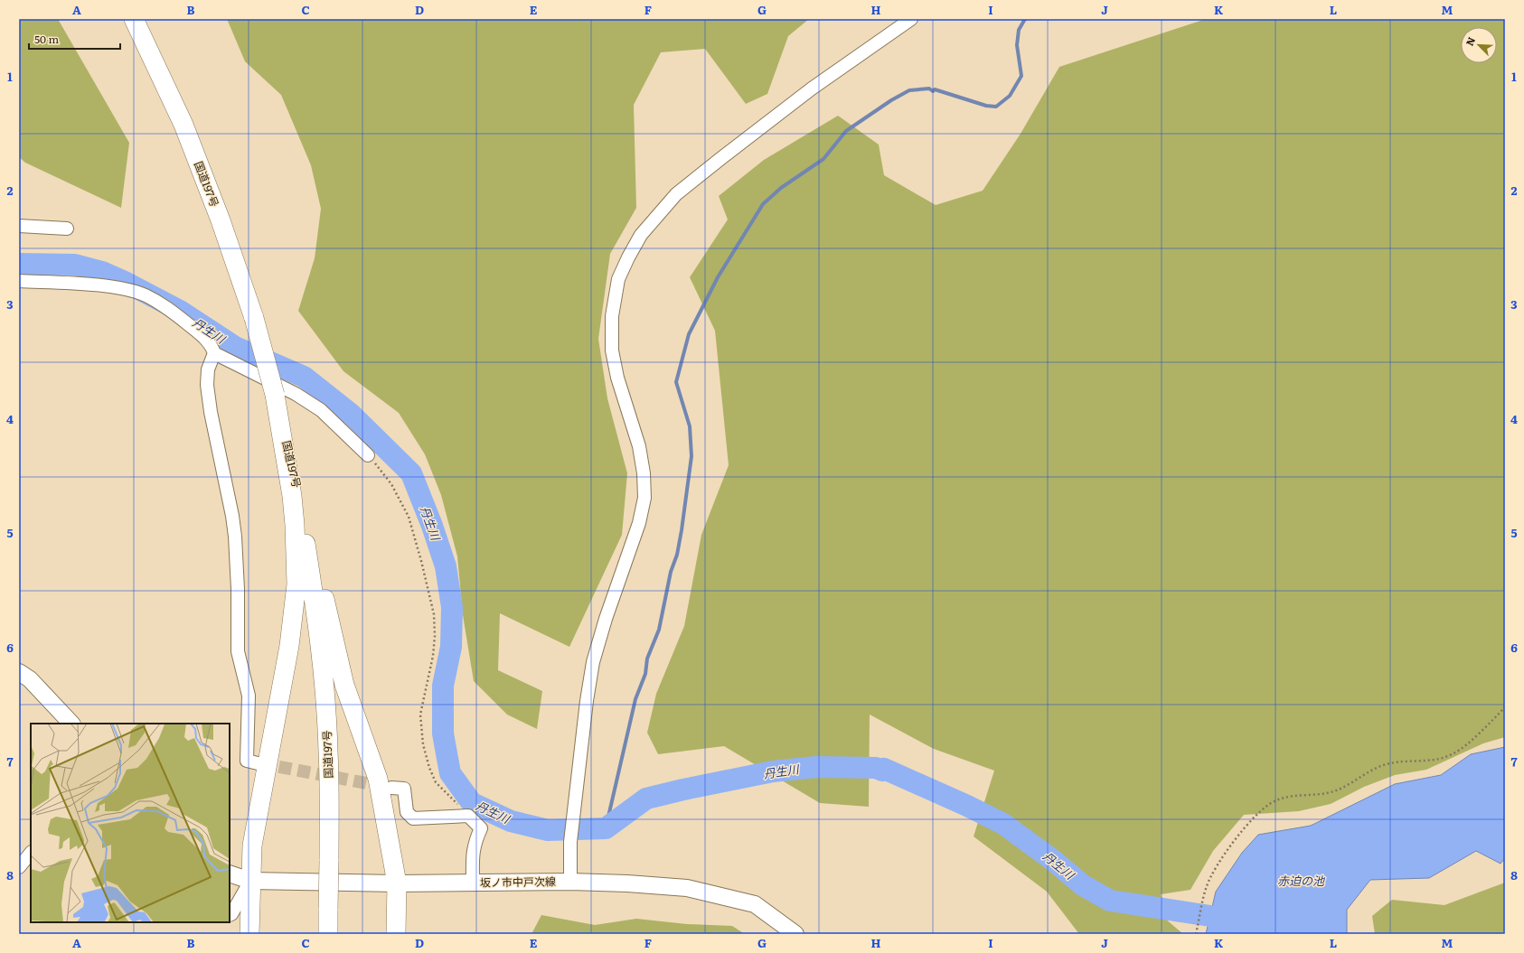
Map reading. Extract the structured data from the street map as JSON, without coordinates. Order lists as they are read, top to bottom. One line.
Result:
{"streets":{"highway":["国道197号"],"main road":["坂ノ市中戸次線"]},"water":["丹生川","赤迫の池"],"scale_bar":"50 m","north":"top left","grid":{"columns":["A","B","C","D","E","F","G","H","I","J","K","L","M"],"rows":["1","2","3","4","5","6","7","8"]}}
